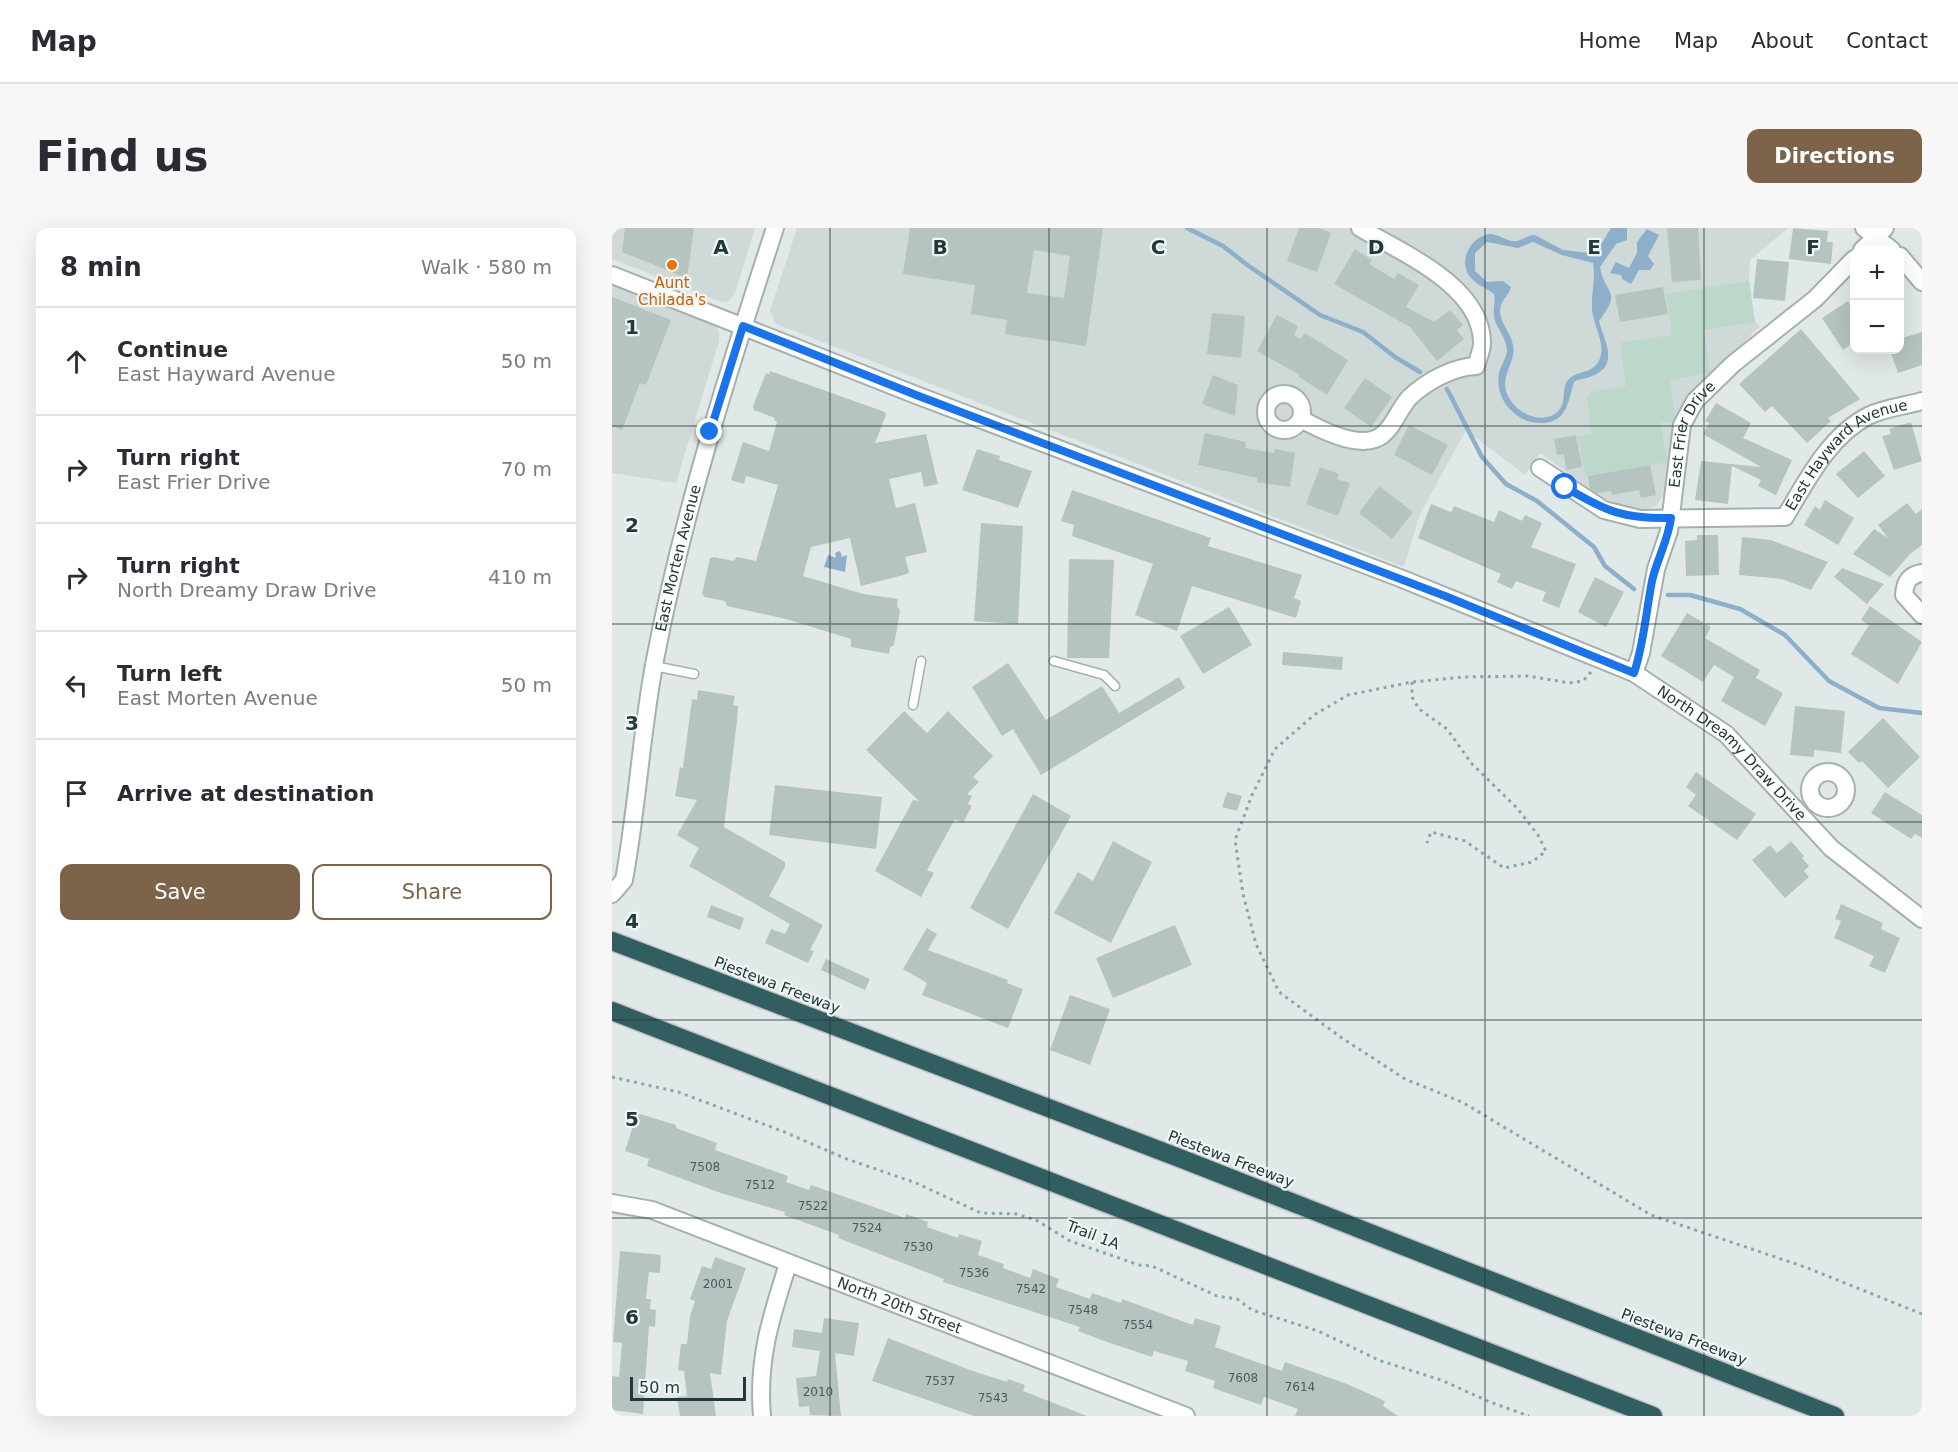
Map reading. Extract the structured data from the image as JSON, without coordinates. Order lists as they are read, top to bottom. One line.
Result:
{"streets":{"highway":["Piestewa Freeway"],"street":["East Frier Drive","East Hayward Avenue","East Morten Avenue","North Dreamy Draw Drive","North 20th Street"],"path":["Trail 1A"]},"crossings":[["East Frier Drive","East Hayward Avenue"],["East Frier Drive","North Dreamy Draw Drive"],["East Morten Avenue","North Dreamy Draw Drive"]],"places":["Aunt Chilada's"],"house_numbers":["7508","7512","7522","7524","7530","7536","2001","7542","7548","7554","7608","7537","7614","2010","7543"],"scale_bar":"50 m","page":{"header":"Map","nav":["Home","Map","About","Contact"],"buttons":["Directions",["Save","Share"]],"title":"Find us","heading":["8 min","Walk · 580 m"],"map_buttons":["+","−"],"list":[["Continue","East Hayward Avenue","50 m"],["Turn right","East Frier Drive","70 m"],["Turn right","North Dreamy Draw Drive","410 m"],["Turn left","East Morten Avenue","50 m"],"Arrive at destination"],"scale":"50 m"},"grid":{"columns":["A","B","C","D","E","F"],"rows":["1","2","3","4","5","6"]}}
